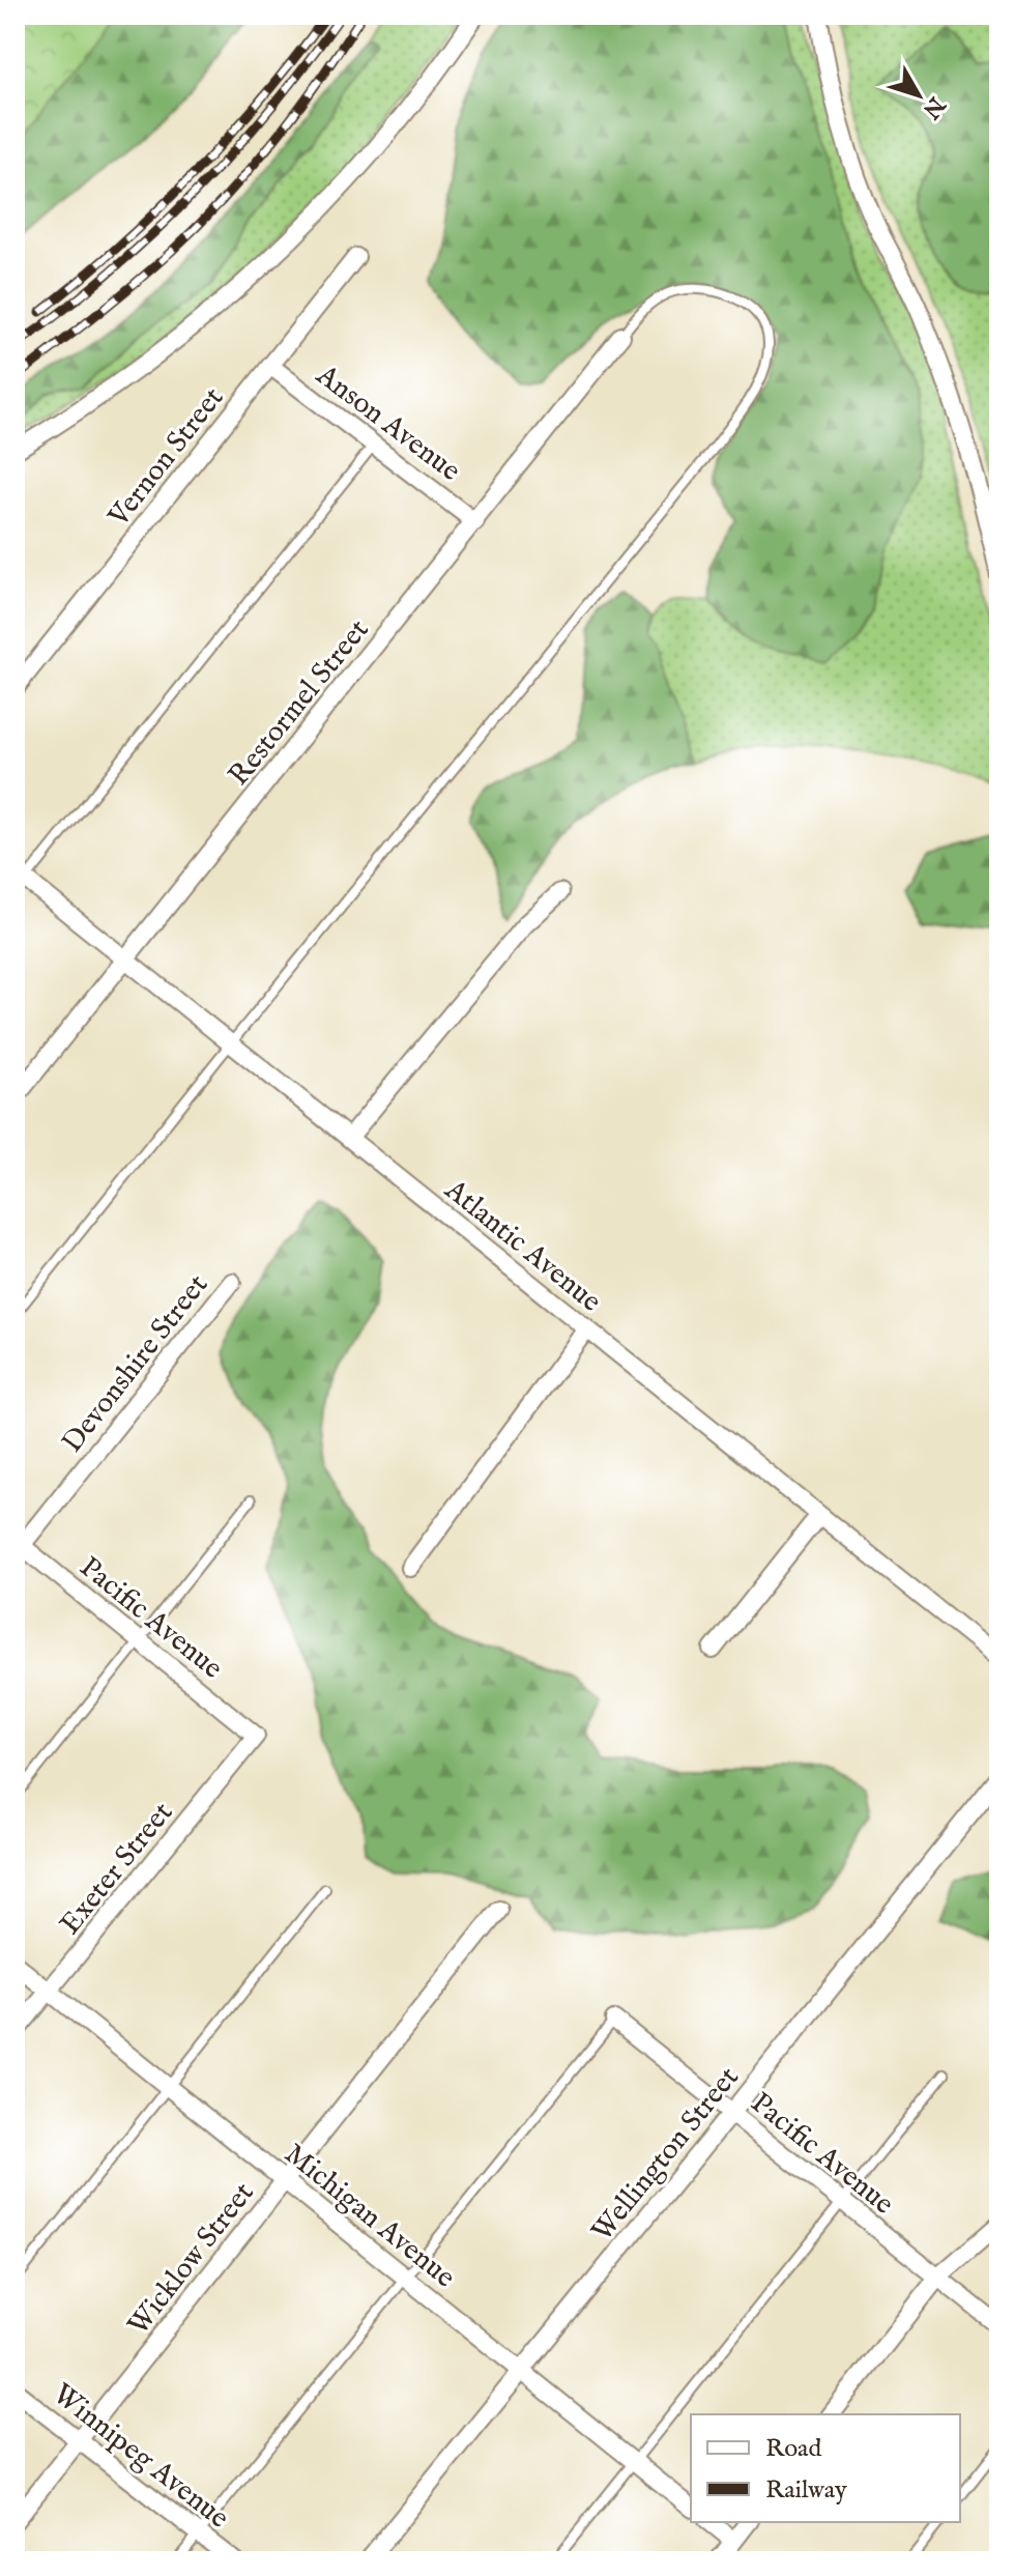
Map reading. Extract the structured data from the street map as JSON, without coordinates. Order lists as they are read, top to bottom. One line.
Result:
{"streets":{"street":["Anson Avenue","Vernon Street","Restormel Street","Atlantic Avenue","Devonshire Street","Pacific Avenue","Exeter Street","Wellington Street","Michigan Avenue","Wicklow Street","Winnipeg Avenue"]},"crossings":[["Anson Avenue","Vernon Street"],["Anson Avenue","Restormel Street"],["Restormel Street","Atlantic Avenue"],["Devonshire Street","Pacific Avenue"],["Pacific Avenue","Exeter Street"],["Pacific Avenue","Wellington Street"],["Exeter Street","Michigan Avenue"],["Wellington Street","Michigan Avenue"],["Michigan Avenue","Wicklow Street"],["Wicklow Street","Winnipeg Avenue"]],"legend":["Road","Railway"],"north":"bottom right"}
